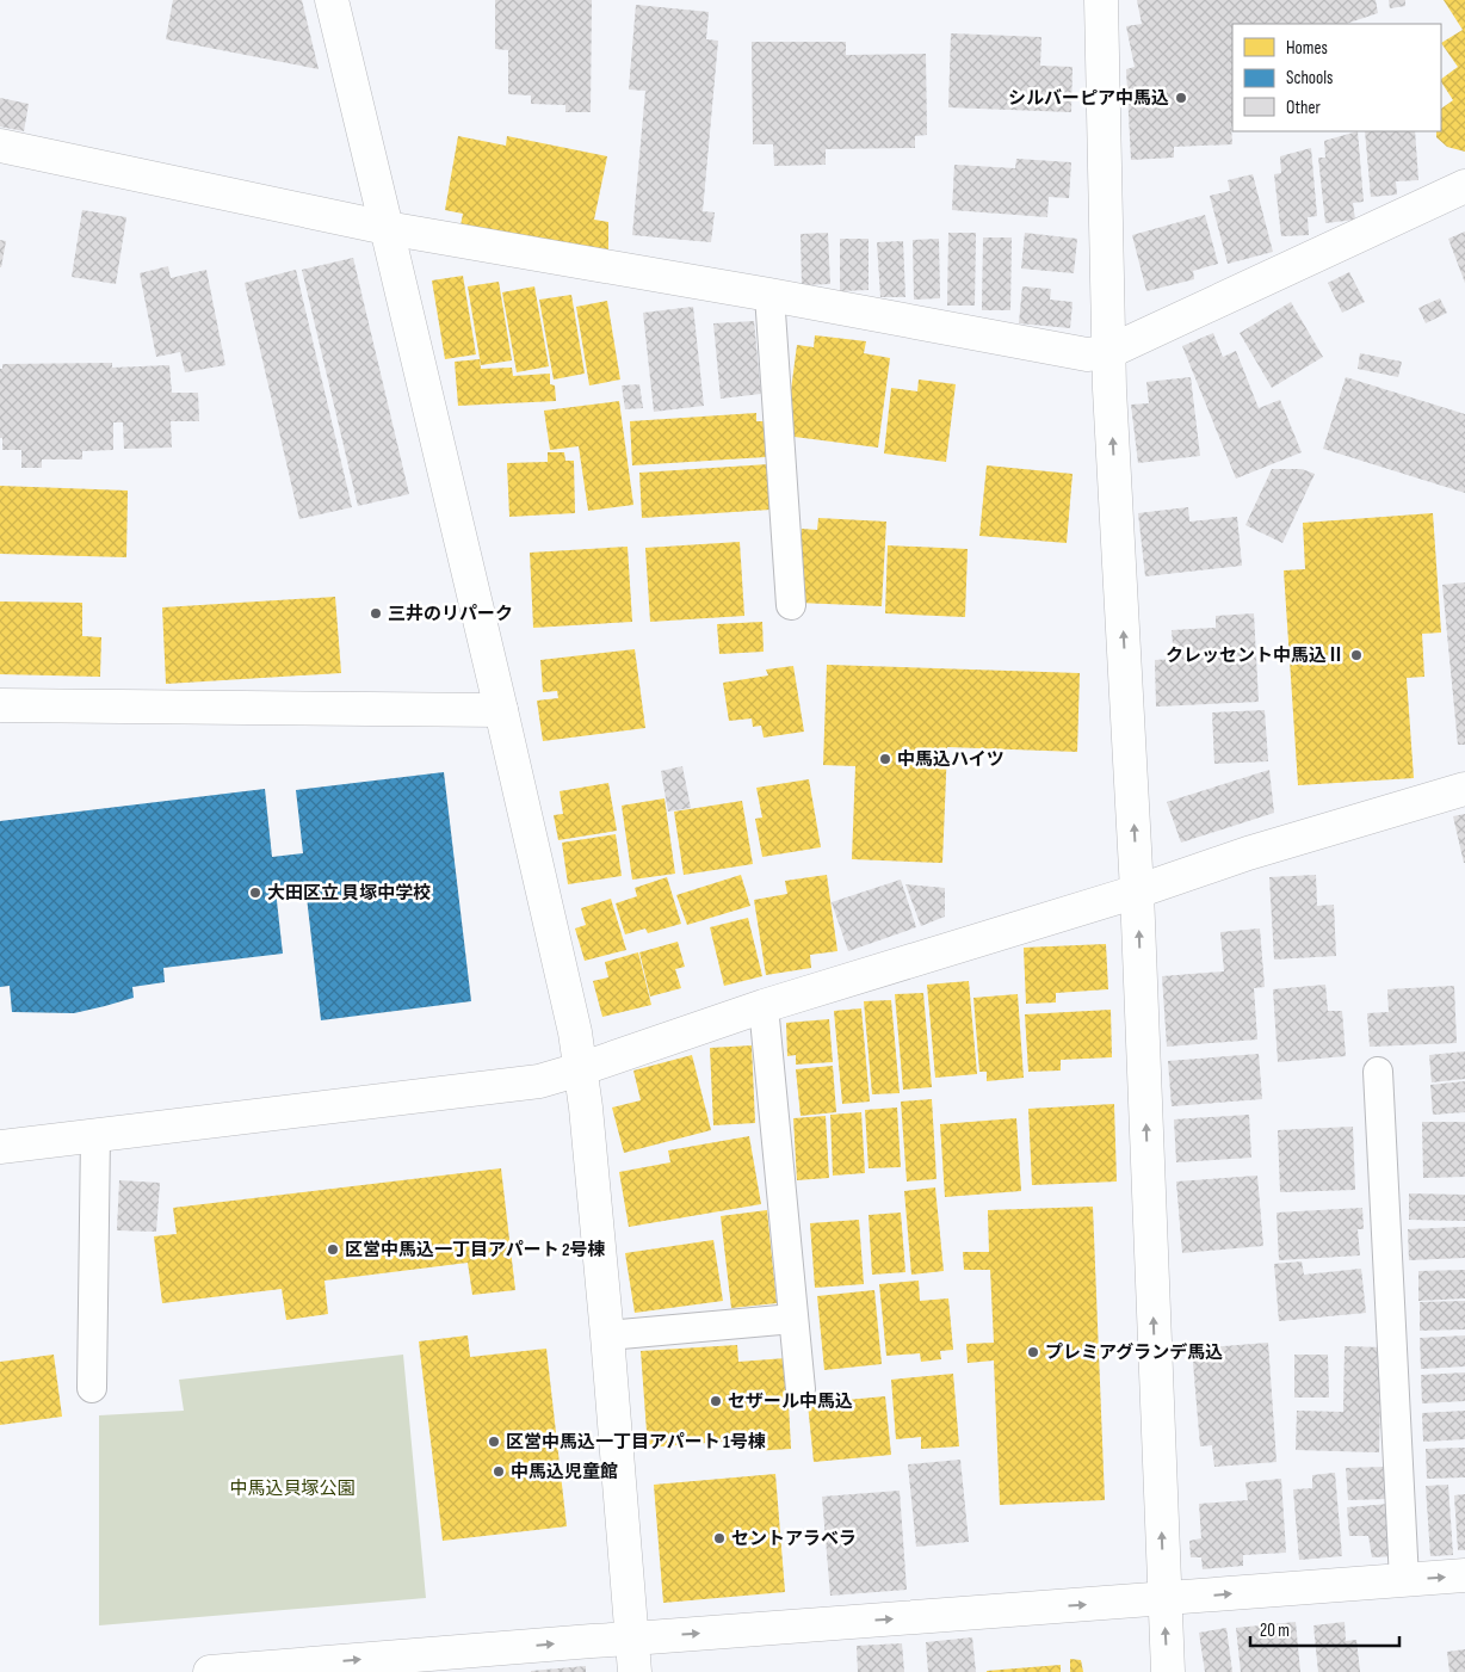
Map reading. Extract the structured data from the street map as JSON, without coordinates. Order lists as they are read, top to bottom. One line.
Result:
{"parks":["中馬込貝塚公園"],"places":["シルバーピア中馬込","三井のリパーク","クレッセント中馬込Ⅱ","中馬込ハイツ","大田区立 貝塚中学校","区営中馬込一丁目アパート 2号棟","プレミアグランデ馬込","セザール中馬込","区営中馬込一丁目アパート 1号棟","中馬込児童館","セントアラベラ"],"legend":["Homes","Schools","Other"],"scale_bar":"20 m"}
